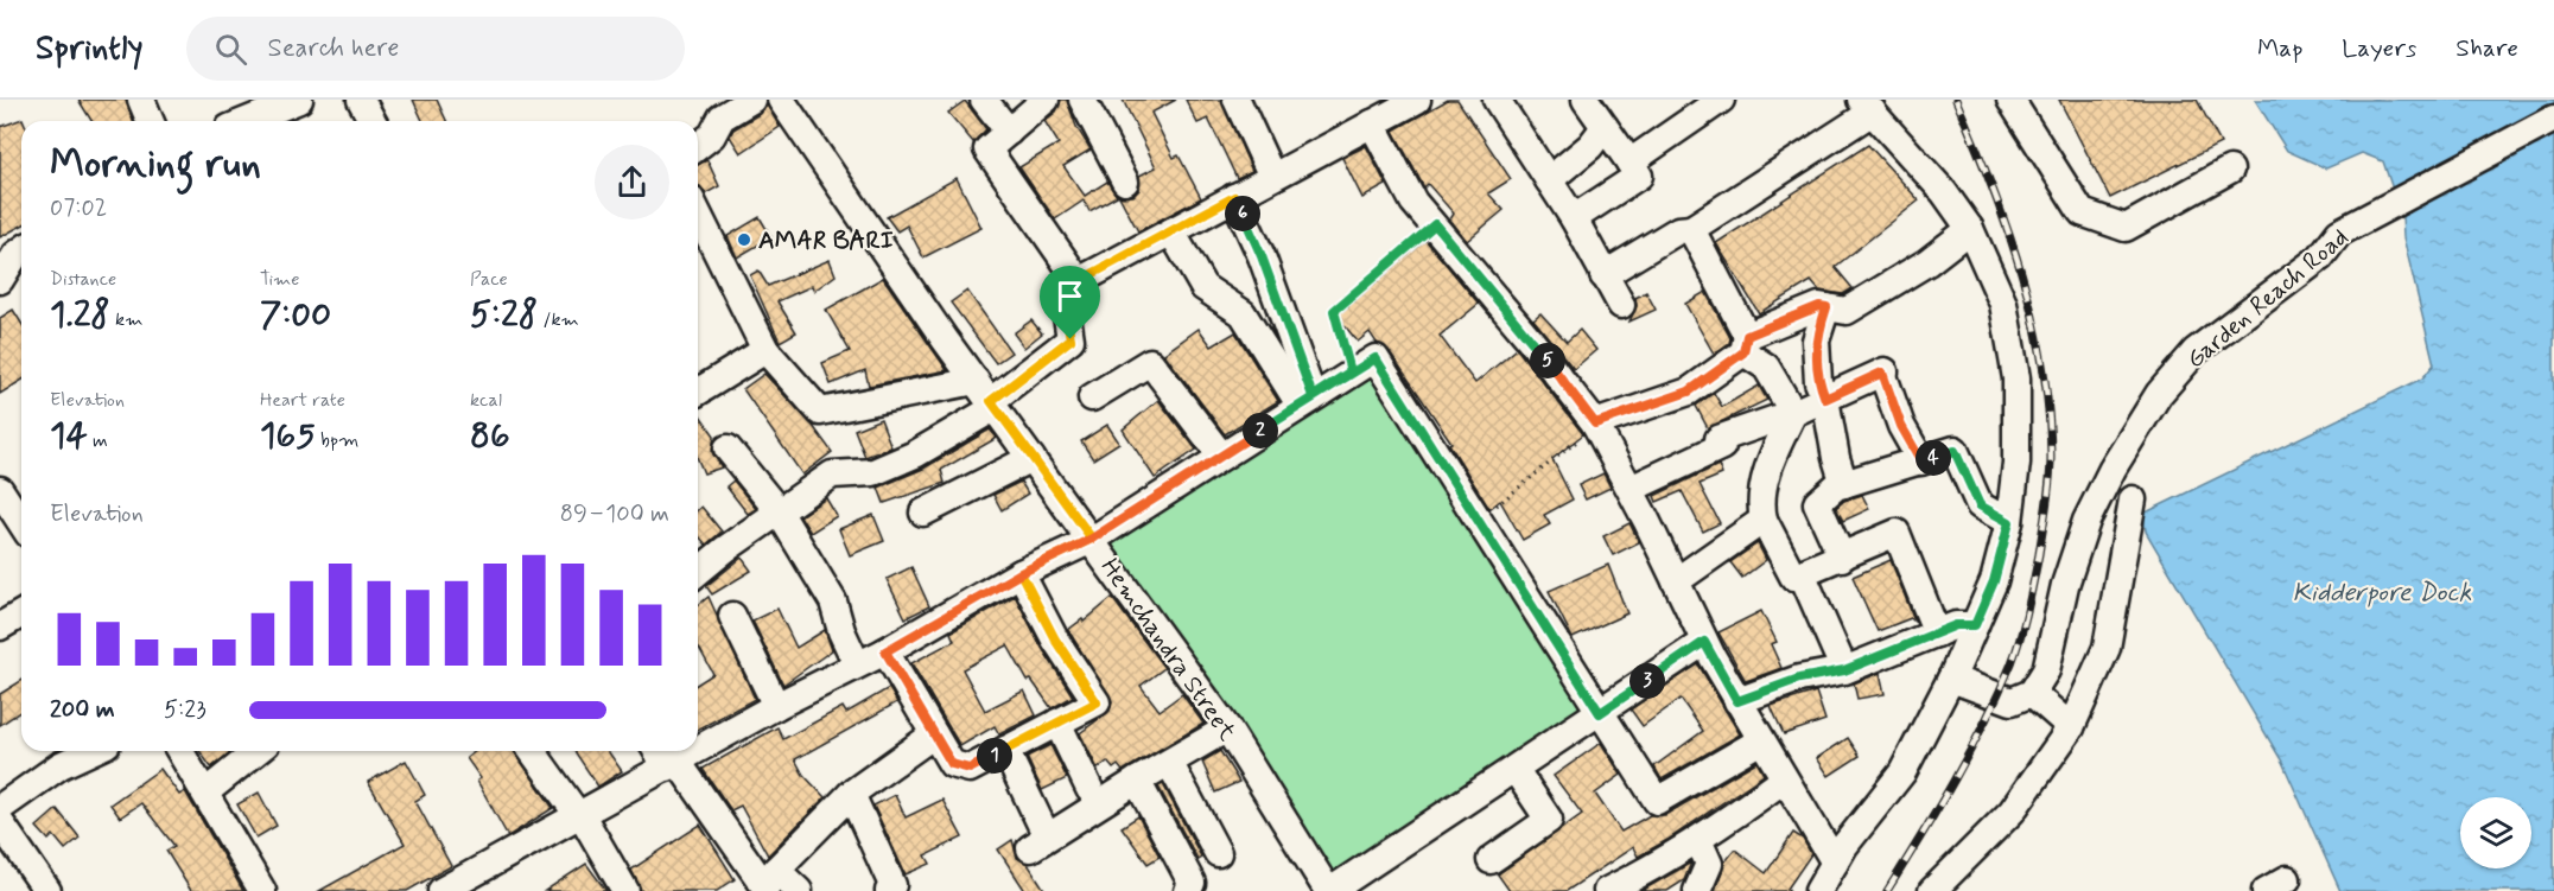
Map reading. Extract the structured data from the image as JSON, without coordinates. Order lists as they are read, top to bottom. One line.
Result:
{"streets":{"street":["Garden Reach Road","Hemchandra Street"]},"water":["Kidderpore Dock"],"places":["AMAR BARI"],"page":{"header":"Sprintly","search":"Search here","nav":["Map","Layers","Share"],"heading":["Morning run","07:02"],"pins":["6","5","2","4","3","1"],"stats":[["Distance","1.28 km"],["Time","7:00"],["Pace","5:28 /km"],["Elevation","14 m"],["Heart rate","165 bpm"],["kcal","86"]],"chart":["Elevation","89–100 m"],"list":[{"name":"200 m","note":"5:23"}]}}
